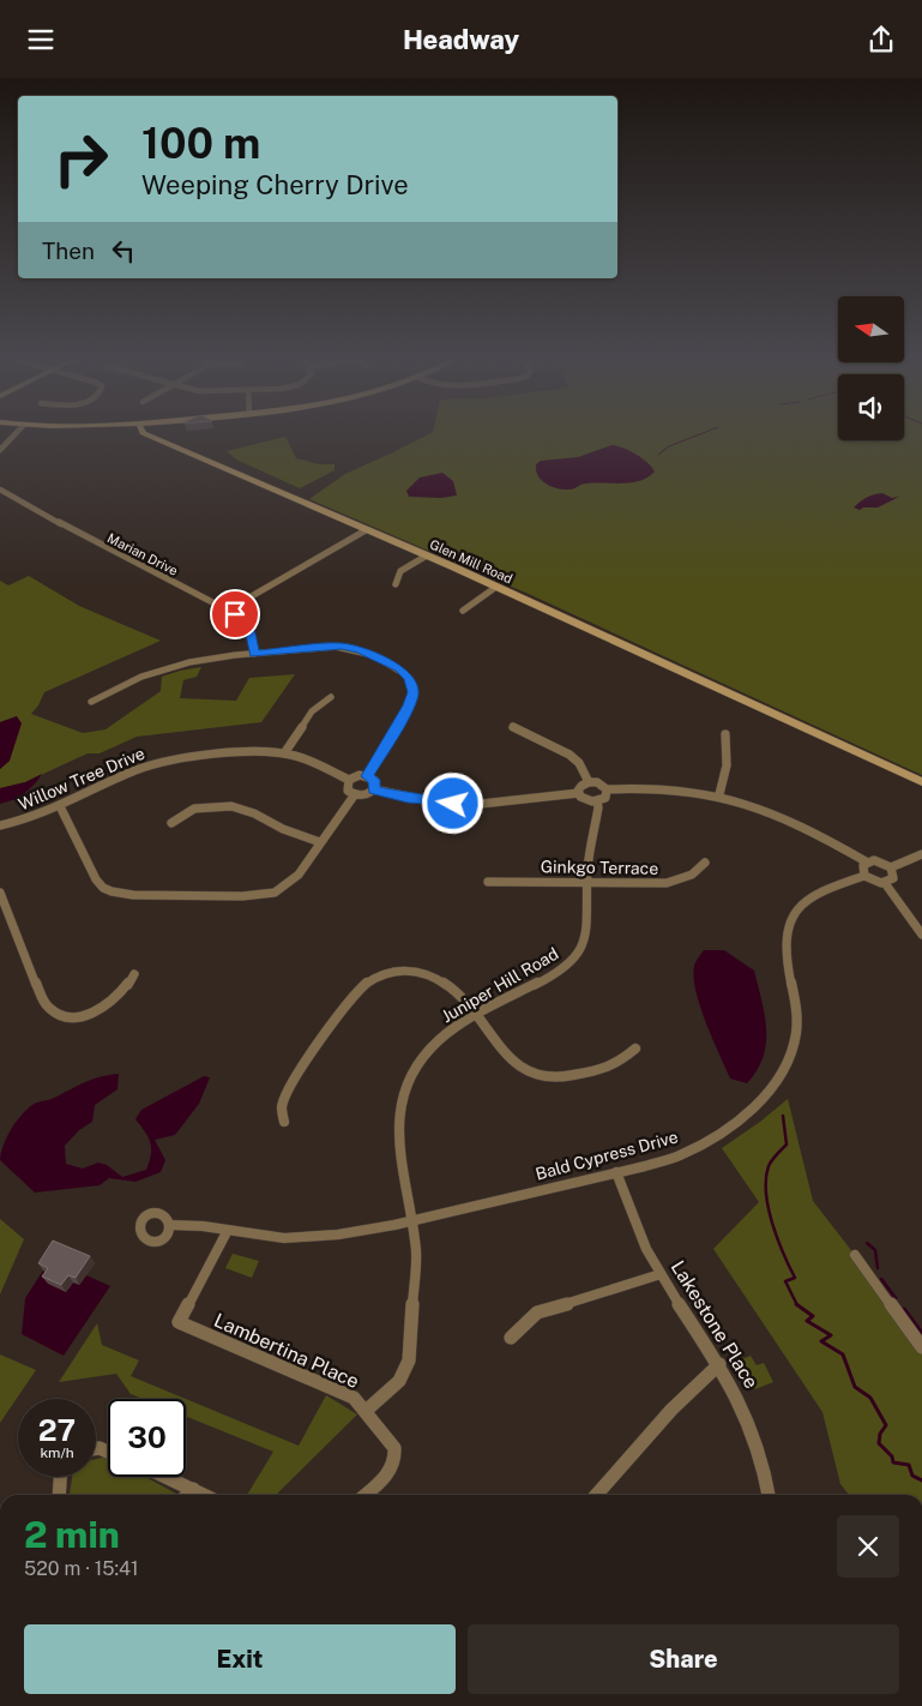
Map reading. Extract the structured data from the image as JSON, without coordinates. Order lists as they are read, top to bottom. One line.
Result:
{"streets":{"main road":["Glen Mill Road"],"street":["Marian Drive","Willow Tree Drive","Ginkgo Terrace","Juniper Hill Road","Bald Cypress Drive","Lakestone Place","Lambertina Place"]},"crossings":[["Ginkgo Terrace","Juniper Hill Road"],["Juniper Hill Road","Bald Cypress Drive"],["Juniper Hill Road","Lambertina Place"],["Bald Cypress Drive","Lakestone Place"],["Bald Cypress Drive","Lambertina Place"]],"north":"left","page":{"header":"Headway","turn":["100 m","Weeping Cherry Drive"],"then":"Then","speed":"27 km/h","limit":"30","heading":["2 min","520 m · 15:41"],"buttons":["Exit","Share"]}}
